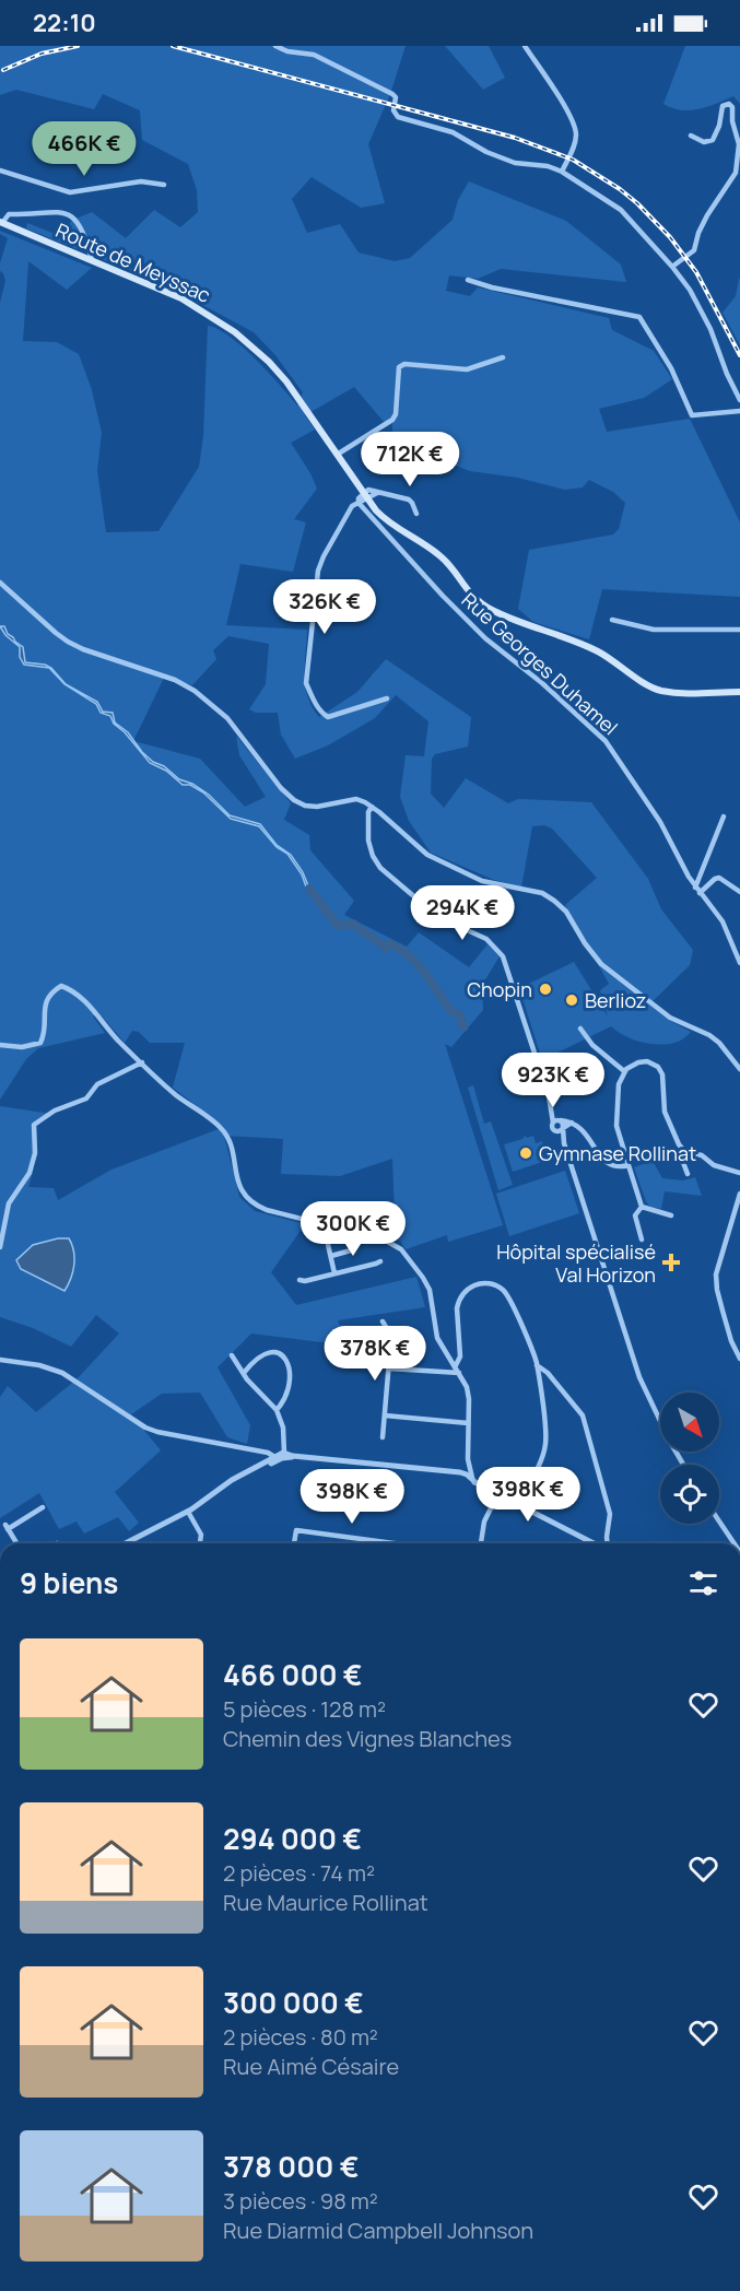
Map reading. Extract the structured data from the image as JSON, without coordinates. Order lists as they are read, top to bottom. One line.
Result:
{"streets":{"main road":["Route de Meyssac"],"street":["Rue Georges Duhamel"]},"places":{"other":["Chopin","Berlioz","Gymnase Rollinat"],"health":["Hôpital spécialisé Val Horizon"]},"north":"bottom right","page":{"status":"22:10","price":["466K €","712K €","326K €","294K €","923K €","300K €","378K €","398K €","398K €"],"heading":"9 biens","list":[{"name":"466 000 €","note":"5 pièces · 128 m² · Chemin des Vignes Blanches"},{"name":"294 000 €","note":"2 pièces · 74 m² · Rue Maurice Rollinat"},{"name":"300 000 €","note":"2 pièces · 80 m² · Rue Aimé Césaire"},{"name":"378 000 €","note":"3 pièces · 98 m² · Rue Diarmid Campbell Johnson"}]}}
